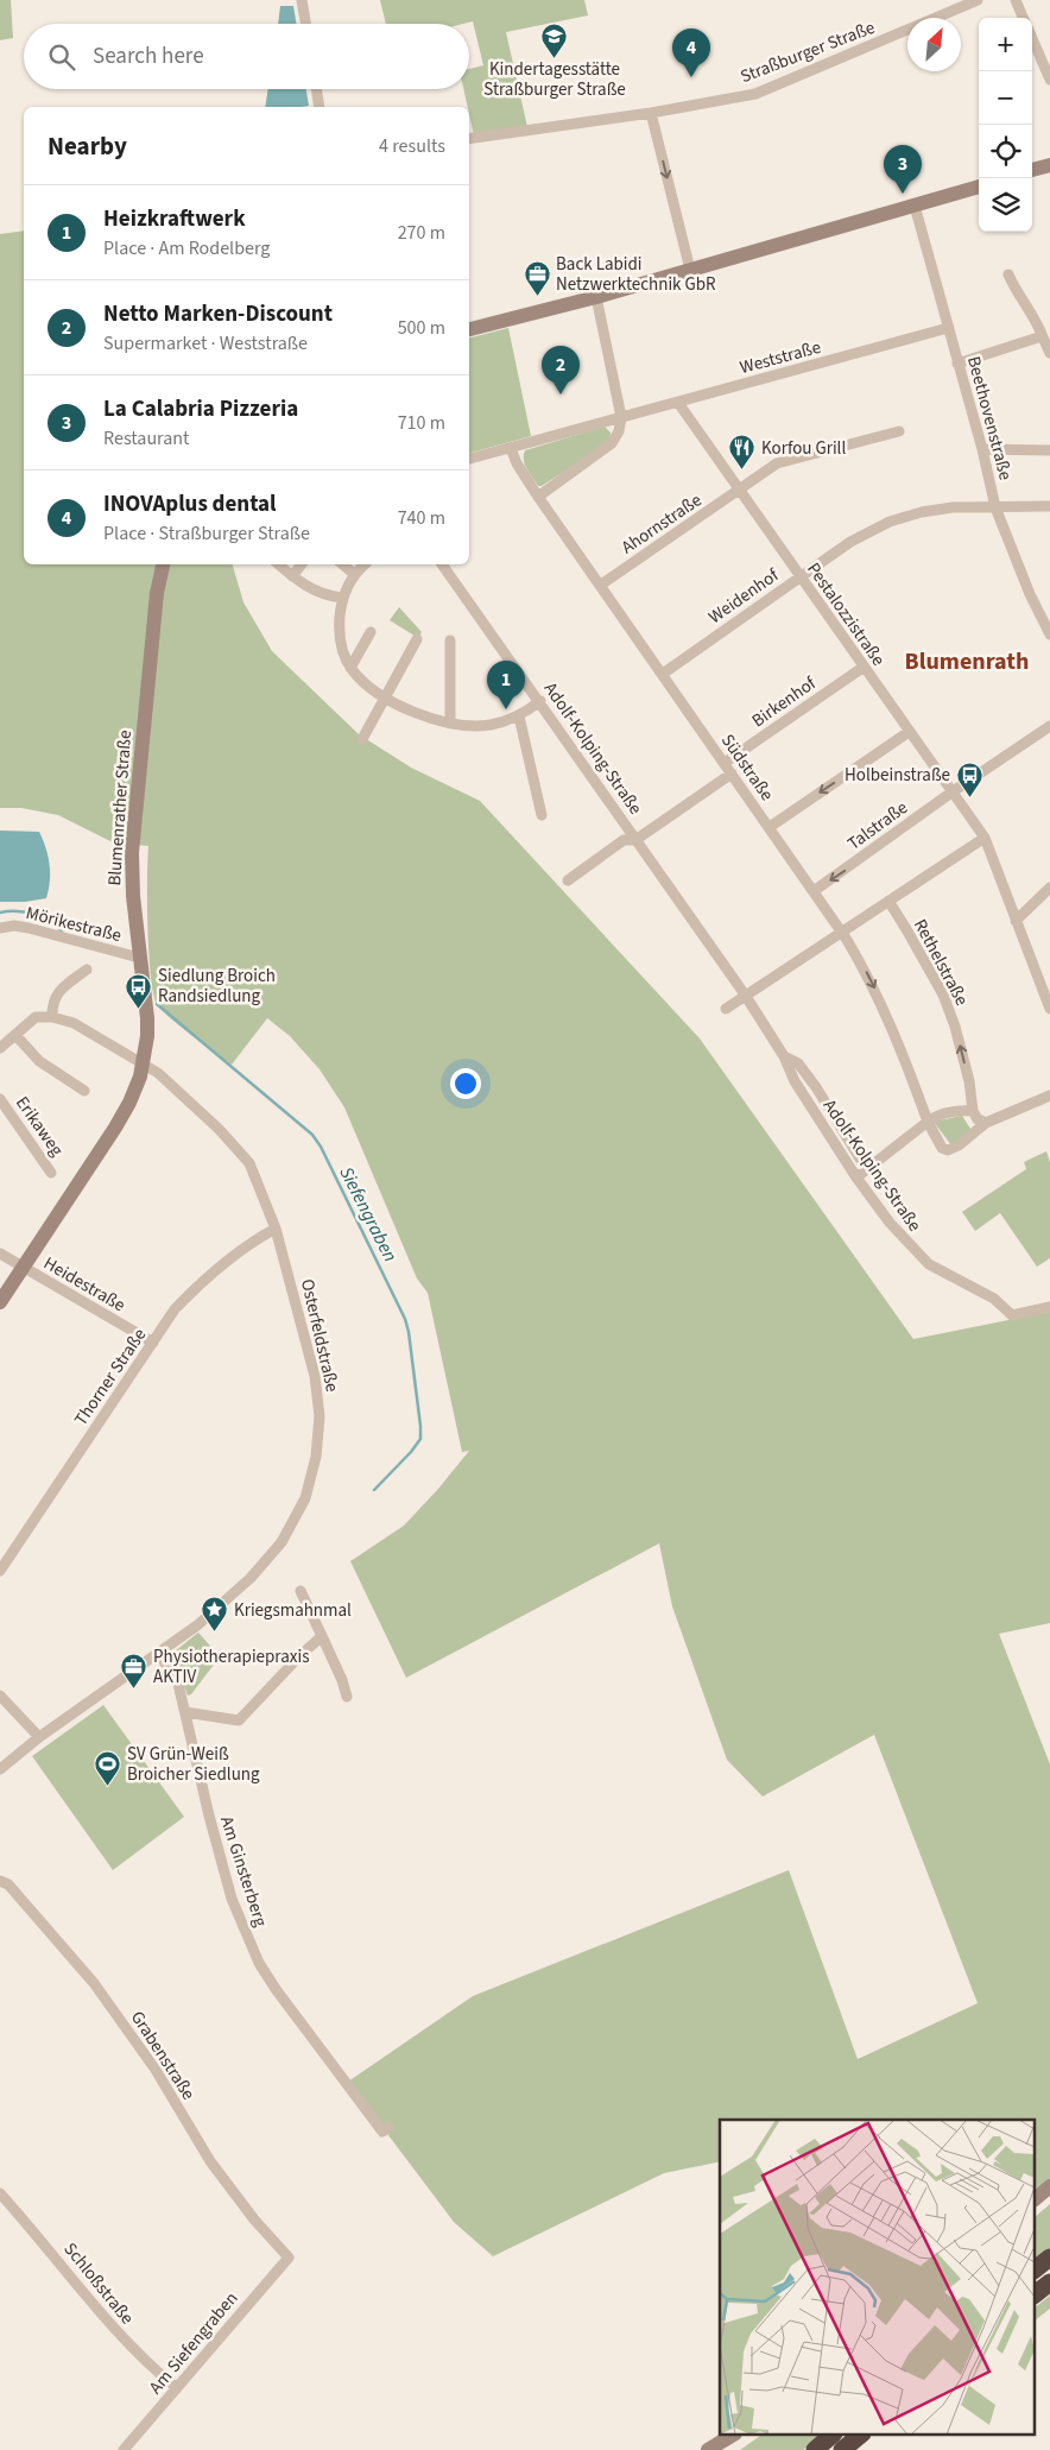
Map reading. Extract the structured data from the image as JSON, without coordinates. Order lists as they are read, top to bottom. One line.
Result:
{"streets":{"street":["Straßburger Straße","Weststraße","Beethovenstraße","Ahornstraße","Weidenhof","Pestalozzistraße","Birkenhof","Adolf-Kolping-Straße","Südstraße","Blumenrather Straße","Talstraße","Mörikestraße","Rethelstraße","Erikaweg","Heidestraße","Osterfeldstraße","Thorner Straße","Am Ginsterberg","Grabenstraße","Schloßstraße","Am Siefengraben"]},"crossings":[["Weststraße","Beethovenstraße"],["Weststraße","Pestalozzistraße"],["Weststraße","Südstraße"],["Beethovenstraße","Weidenhof"],["Ahornstraße","Pestalozzistraße"],["Ahornstraße","Südstraße"],["Weidenhof","Pestalozzistraße"],["Weidenhof","Südstraße"],["Pestalozzistraße","Birkenhof"],["Pestalozzistraße","Talstraße"],["Birkenhof","Südstraße"],["Adolf-Kolping-Straße","Südstraße"],["Südstraße","Talstraße"],["Blumenrather Straße","Mörikestraße"],["Blumenrather Straße","Heidestraße"],["Blumenrather Straße","Osterfeldstraße"],["Heidestraße","Thorner Straße"],["Osterfeldstraße","Thorner Straße"],["Osterfeldstraße","Am Ginsterberg"],["Grabenstraße","Am Siefengraben"],["Schloßstraße","Am Siefengraben"]],"one_way":["Rethelstraße"],"districts":["Blumenrath"],"water":["Siefengraben"],"places":{"school or university":["Kindertagesstätte Straßburger Straße"],"office":["Back Labidi Netzwerktechnik GbR","Physiotherapiepraxis AKTIV"],"restaurant":["Korfou Grill"],"bus stop":["Holbeinstraße","Siedlung Broich Randsiedlung"],"place":["Kriegsmahnmal"],"sports":["SV Grün-Weiß Broicher Siedlung"]},"north":"top right","page":{"map_buttons":["+","−"],"search":"Search here","pins":["4","3","2","1"],"heading":["Nearby","4 results"],"list":[{"mark":"1","name":"Heizkraftwerk","note":"Place · Am Rodelberg","value":"270 m"},{"mark":"2","name":"Netto Marken-Discount","note":"Supermarket · Weststraße","value":"500 m"},{"mark":"3","name":"La Calabria Pizzeria","note":"Restaurant","value":"710 m"},{"mark":"4","name":"INOVAplus dental","note":"Place · Straßburger Straße","value":"740 m"}]}}
